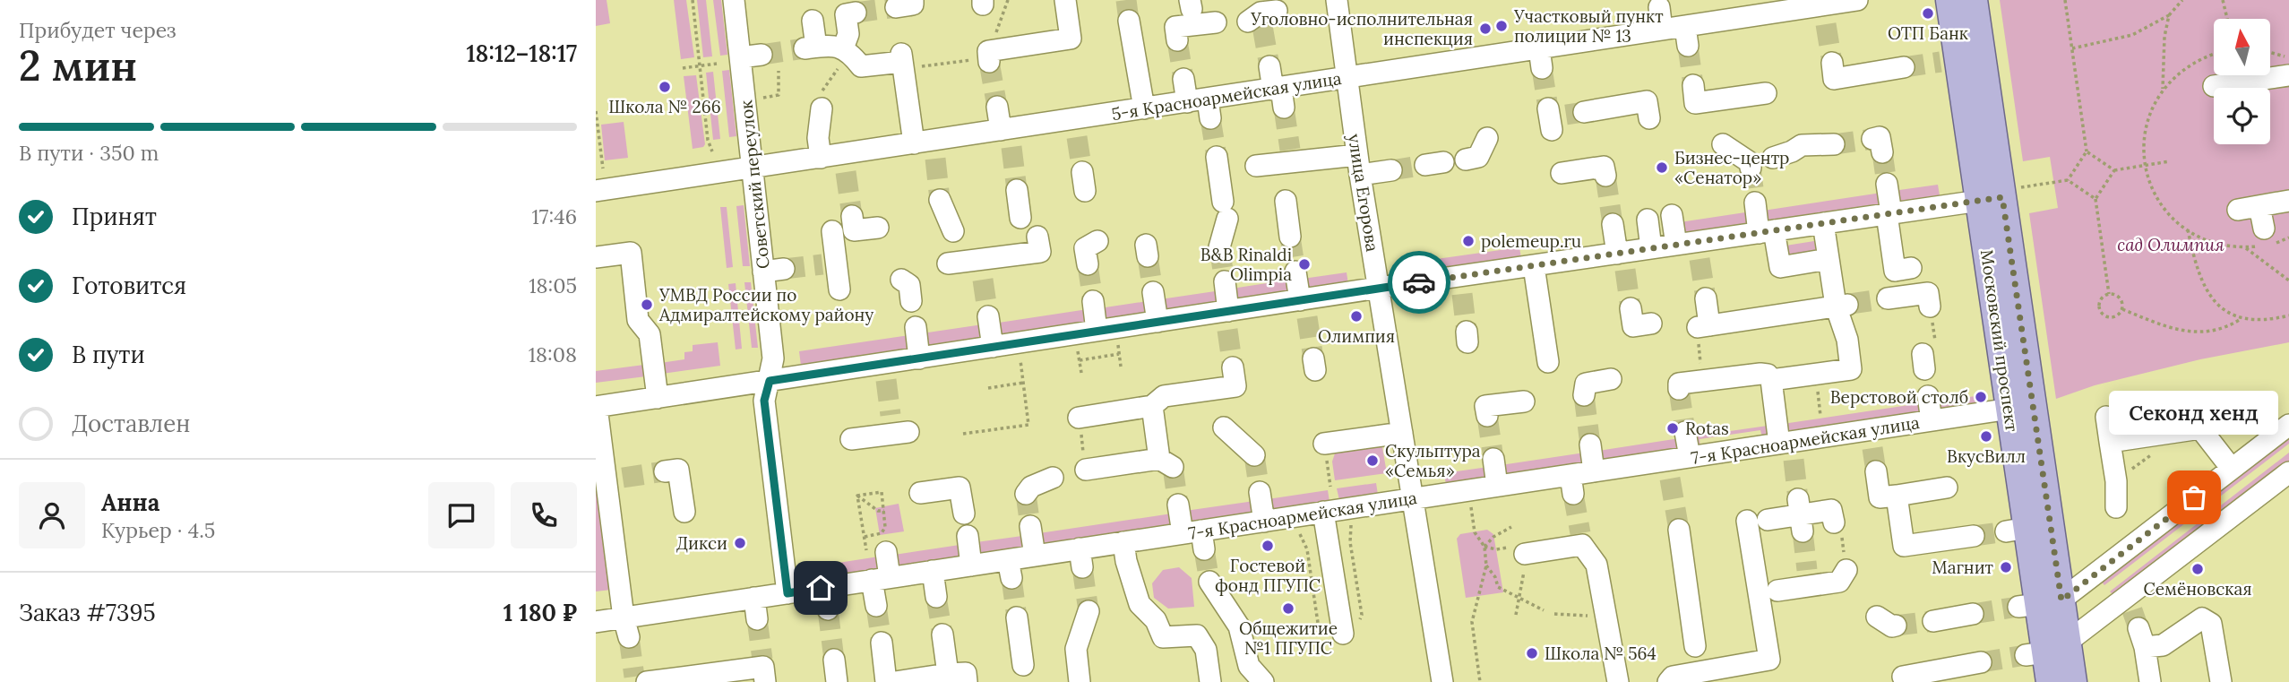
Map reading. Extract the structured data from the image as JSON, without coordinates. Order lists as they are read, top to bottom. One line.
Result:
{"streets":{"main road":["Московский проспект"],"street":["5-я Красноармейская улица","Советский переулок","улица Егорова","7-я Красноармейская улица"]},"crossings":[["5-я Красноармейская улица","Советский переулок"],["5-я Красноармейская улица","улица Егорова"],["Советский переулок","7-я Красноармейская улица"],["улица Егорова","7-я Красноармейская улица"],["Московский проспект","7-я Красноармейская улица"]],"parks":["сад Олимпия"],"places":["ОТП Банк","Участковый пункт полиции № 13","Уголовно-исполнительная инспекция","Школа № 266","Бизнес-центр «Сенатор»","polemeup.ru","B&B Rinaldi Olimpia","УМВД России по Адмиралтейскому району","Олимпия","Верстовой столб","Rotas","ВкусВилл","Скульптура «Семья»","Секонд хенд","Дикси","Гостевой фонд ПГУПС","Магнит","Семёновская","Общежитие №1 ПГУПС","Школа № 564"],"north":"top","page":{"heading":["2 мин","Прибудет через","18:12–18:17"],"panel":["Анна","Курьер · 4.5","Заказ #7395","1 180 ₽"],"bar":"В пути · 350 m","list":[["Принят","17:46"],["Готовится","18:05"],["В пути","18:08"],"Доставлен"],"bubble":"Секонд хенд"}}
